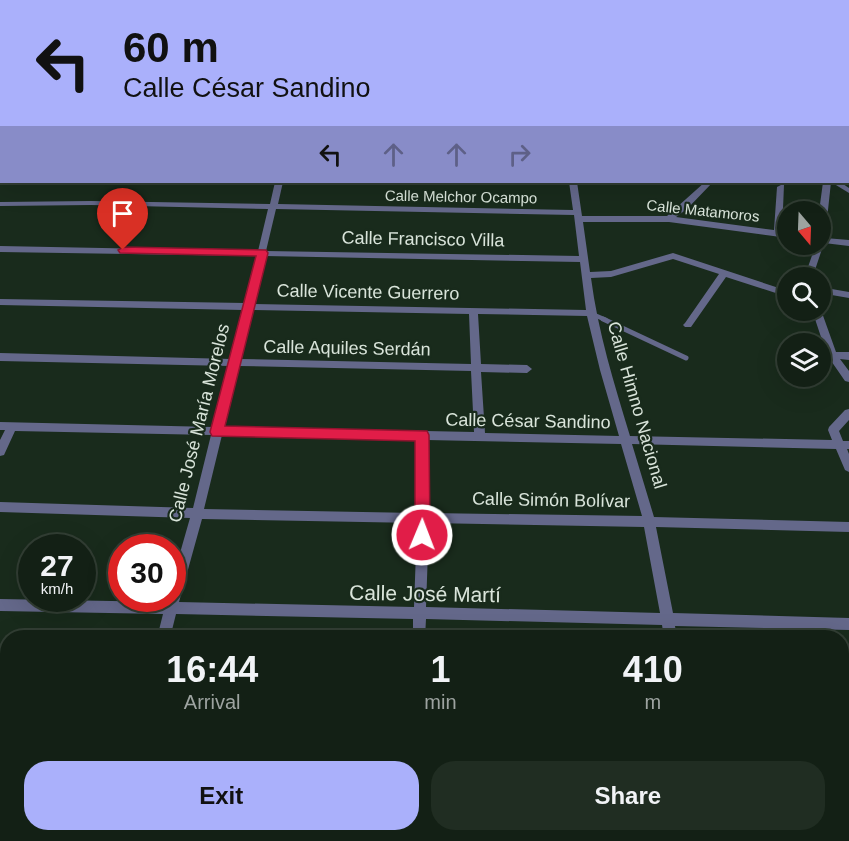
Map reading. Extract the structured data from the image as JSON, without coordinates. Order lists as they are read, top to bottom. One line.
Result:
{"streets":{"street":["Calle Melchor Ocampo","Calle Matamoros","Calle Francisco Villa","Calle Vicente Guerrero","Calle Aquiles Serdán","Calle Himno Nacional","Calle César Sandino","Calle José María Morelos","Calle Simón Bolívar","Calle José Martí"]},"crossings":[["Calle Melchor Ocampo","Calle Matamoros"],["Calle Melchor Ocampo","Calle Himno Nacional"],["Calle Melchor Ocampo","Calle José María Morelos"],["Calle Matamoros","Calle Himno Nacional"],["Calle Francisco Villa","Calle Himno Nacional"],["Calle Francisco Villa","Calle José María Morelos"],["Calle Vicente Guerrero","Calle Himno Nacional"],["Calle Vicente Guerrero","Calle José María Morelos"],["Calle Aquiles Serdán","Calle José María Morelos"],["Calle Himno Nacional","Calle César Sandino"],["Calle Himno Nacional","Calle Simón Bolívar"],["Calle Himno Nacional","Calle José Martí"],["Calle César Sandino","Calle José María Morelos"],["Calle José María Morelos","Calle Simón Bolívar"]],"north":"bottom","page":{"turn":["60 m","Calle César Sandino"],"speed":"27 km/h","limit":"30","eta":["16:44","Arrival","1","min","410","m"],"buttons":["Exit","Share"]}}
